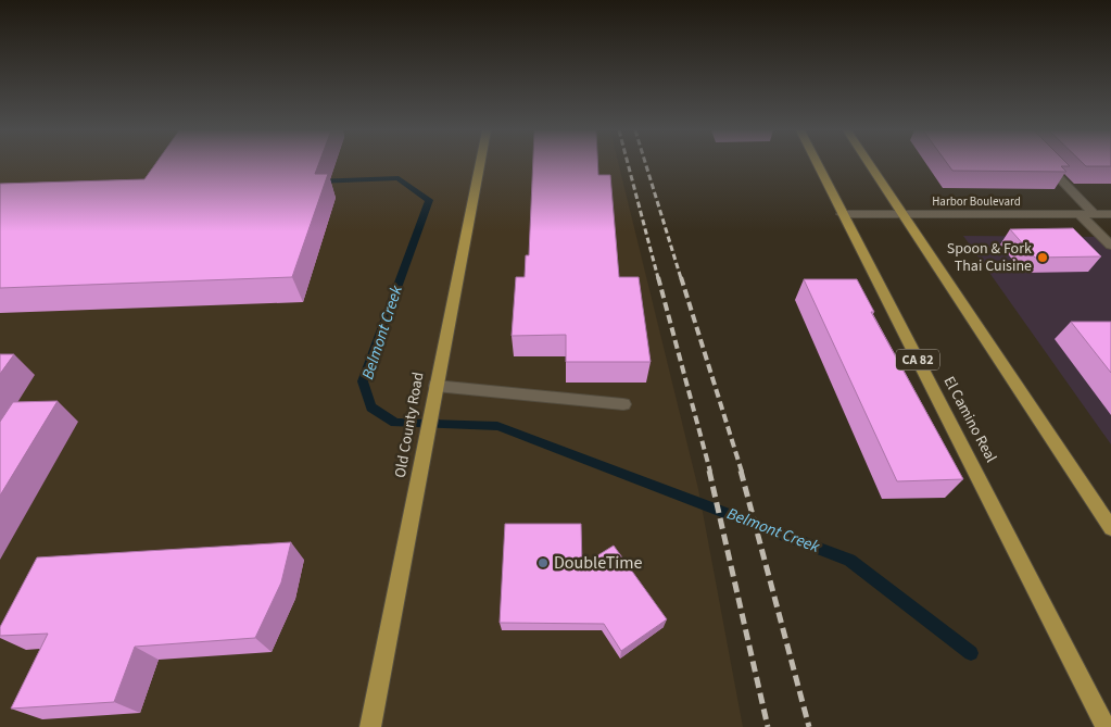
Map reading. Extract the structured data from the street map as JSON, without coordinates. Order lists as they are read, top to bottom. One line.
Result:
{"streets":{"main road":["CA 82","El Camino Real","Old County Road"],"street":["Harbor Boulevard"]},"crossings":[["Harbor Boulevard","El Camino Real"]],"water":["Belmont Creek"],"places":["Spoon & Fork Thai Cuisine","DoubleTime"]}
